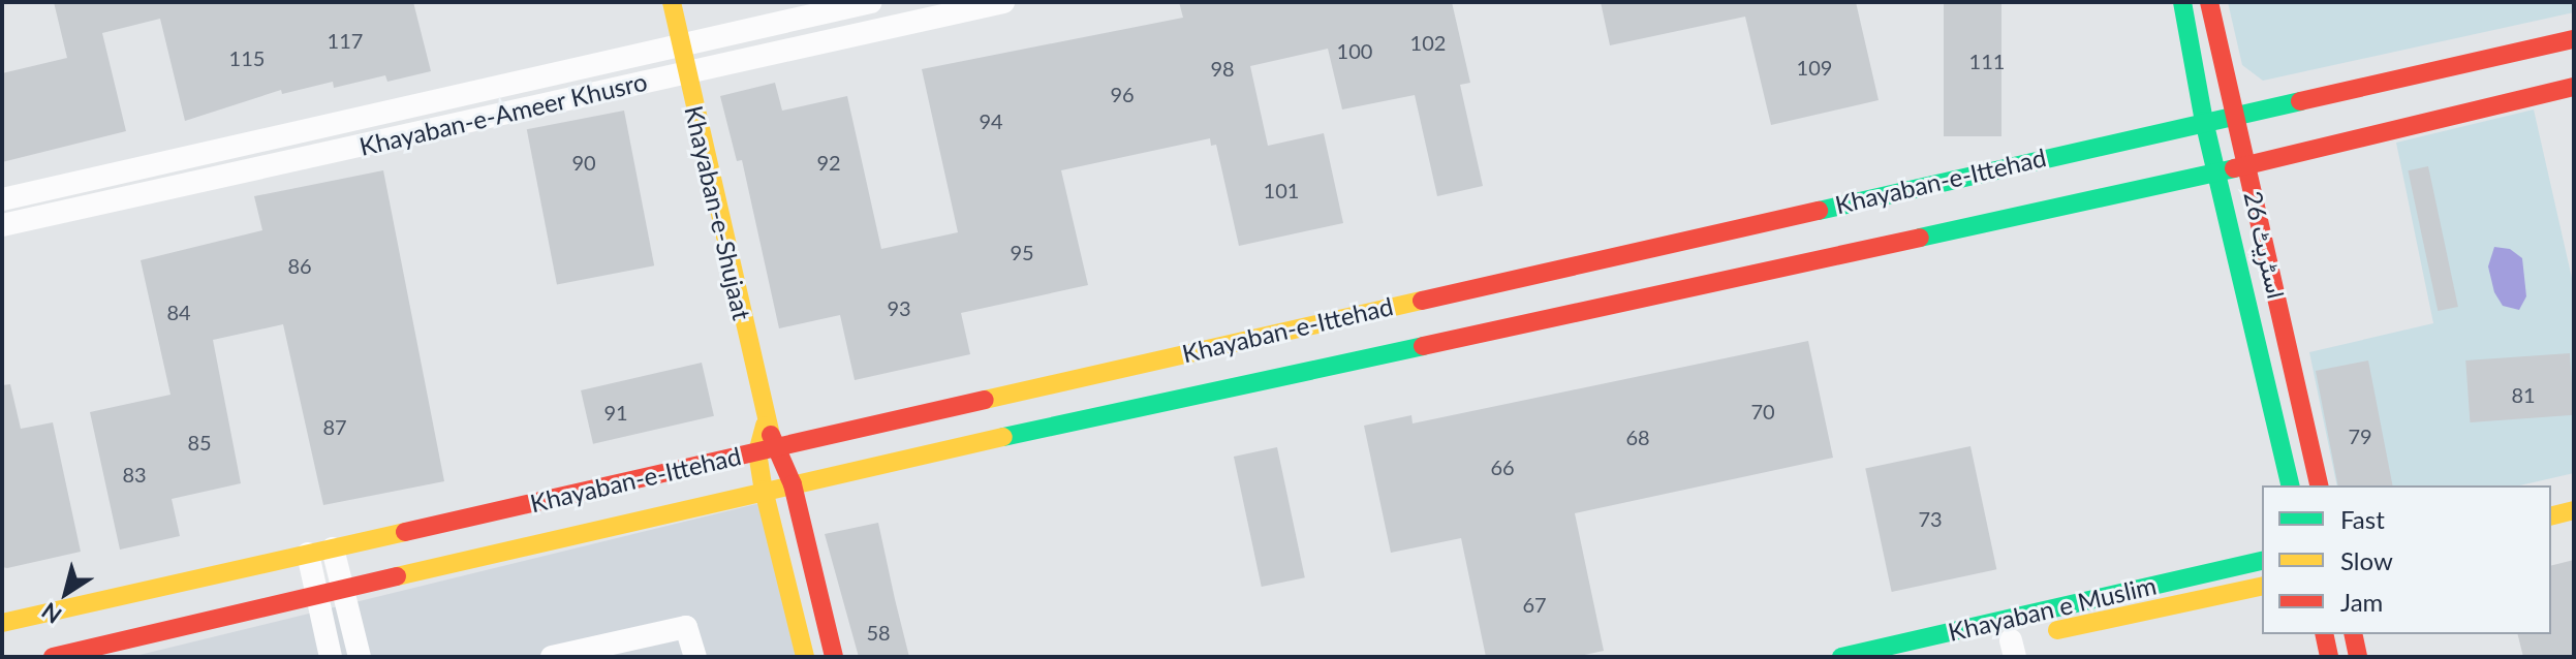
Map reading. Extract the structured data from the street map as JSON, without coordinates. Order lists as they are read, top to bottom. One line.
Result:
{"streets":{"main road":["Khayaban-e-Ittehad","Khayaban-e-Shujaat","اسٹریٹ 26","Khayaban e Muslim"],"street":["Khayaban-e-Ameer Khusro"]},"crossings":[["Khayaban-e-Ameer Khusro","Khayaban-e-Shujaat"],["Khayaban-e-Ittehad","Khayaban-e-Shujaat"],["Khayaban-e-Ittehad","اسٹریٹ 26"]],"house_numbers":["117","102","100","115","111","109","98","96","94","90","92","101","95","86","93","84","81","70","91","87","79","68","85","66","83","73","67","58"],"legend":["Fast","Slow","Jam"],"north":"bottom left"}
